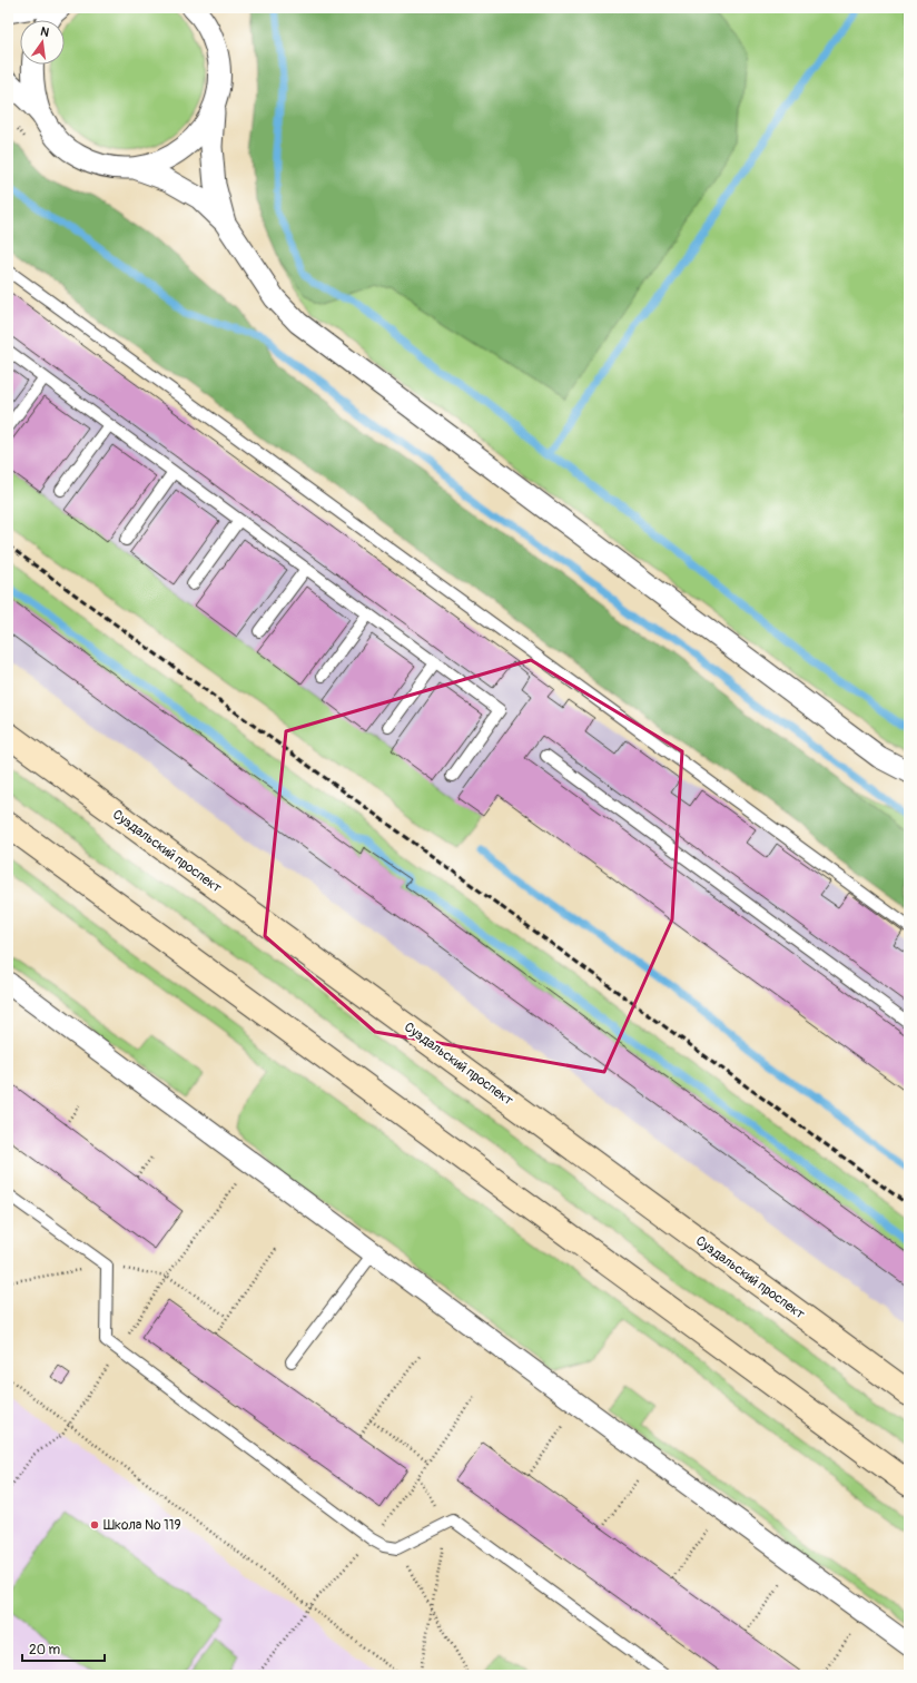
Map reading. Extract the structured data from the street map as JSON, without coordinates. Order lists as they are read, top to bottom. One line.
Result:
{"streets":{"main road":["Суздальский проспект"]},"places":["Школа № 119"],"scale_bar":"20 m","north":"top"}
